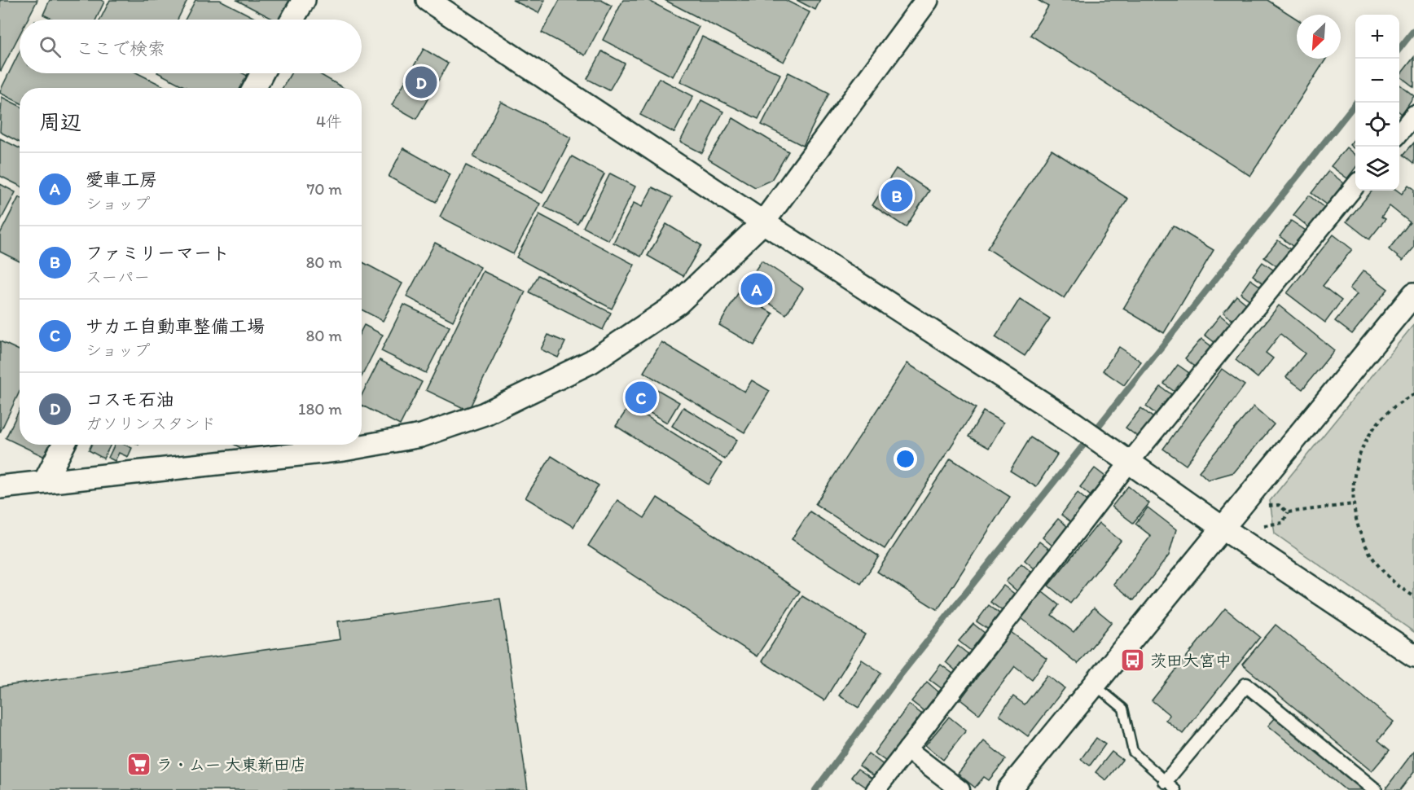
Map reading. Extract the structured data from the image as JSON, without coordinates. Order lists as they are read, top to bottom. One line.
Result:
{"places":{"bus stop":["茨田大宮中"],"supermarket":["ラ・ムー 大東新田店"]},"north":"bottom left","page":{"map_buttons":["+","−"],"search":"ここで検索","pins":["D","B","A","C"],"heading":["周辺","4件"],"list":[{"mark":"A","name":"愛車工房","note":"ショップ","value":"70 m"},{"mark":"B","name":"ファミリーマート","note":"スーパー","value":"80 m"},{"mark":"C","name":"サカエ自動車整備工場","note":"ショップ","value":"80 m"},{"mark":"D","name":"コスモ石油","note":"ガソリンスタンド","value":"180 m"}]}}
